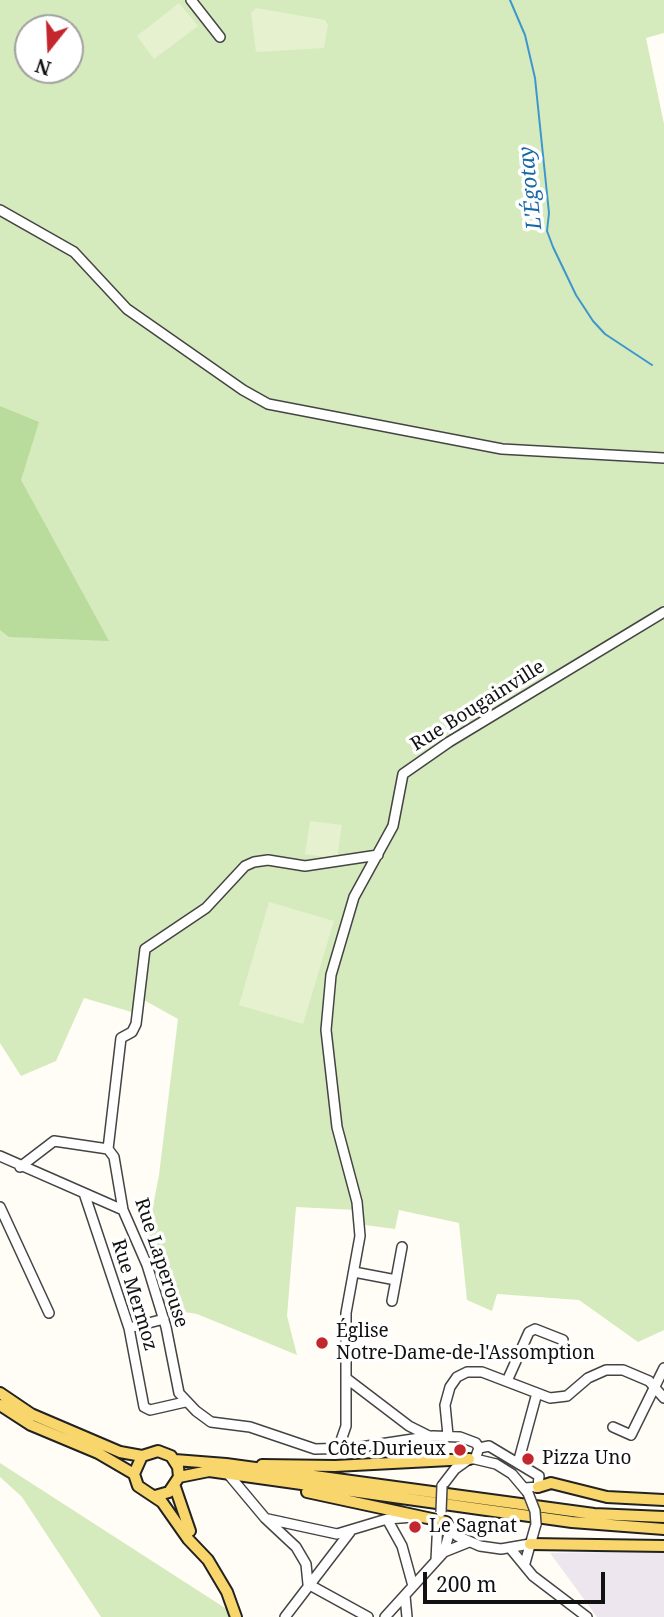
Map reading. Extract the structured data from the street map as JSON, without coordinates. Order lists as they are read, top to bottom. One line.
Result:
{"streets":{"street":["Rue Bougainville","Rue Laperouse","Rue Mermoz"]},"crossings":[["Rue Bougainville","Rue Laperouse"],["Rue Laperouse","Rue Mermoz"]],"water":["L'Égotay"],"places":["Église Notre-Dame-de-l'Assomption","Côte Durieux","Pizza Uno","Le Sagnat"],"scale_bar":"200 m","north":"bottom"}
